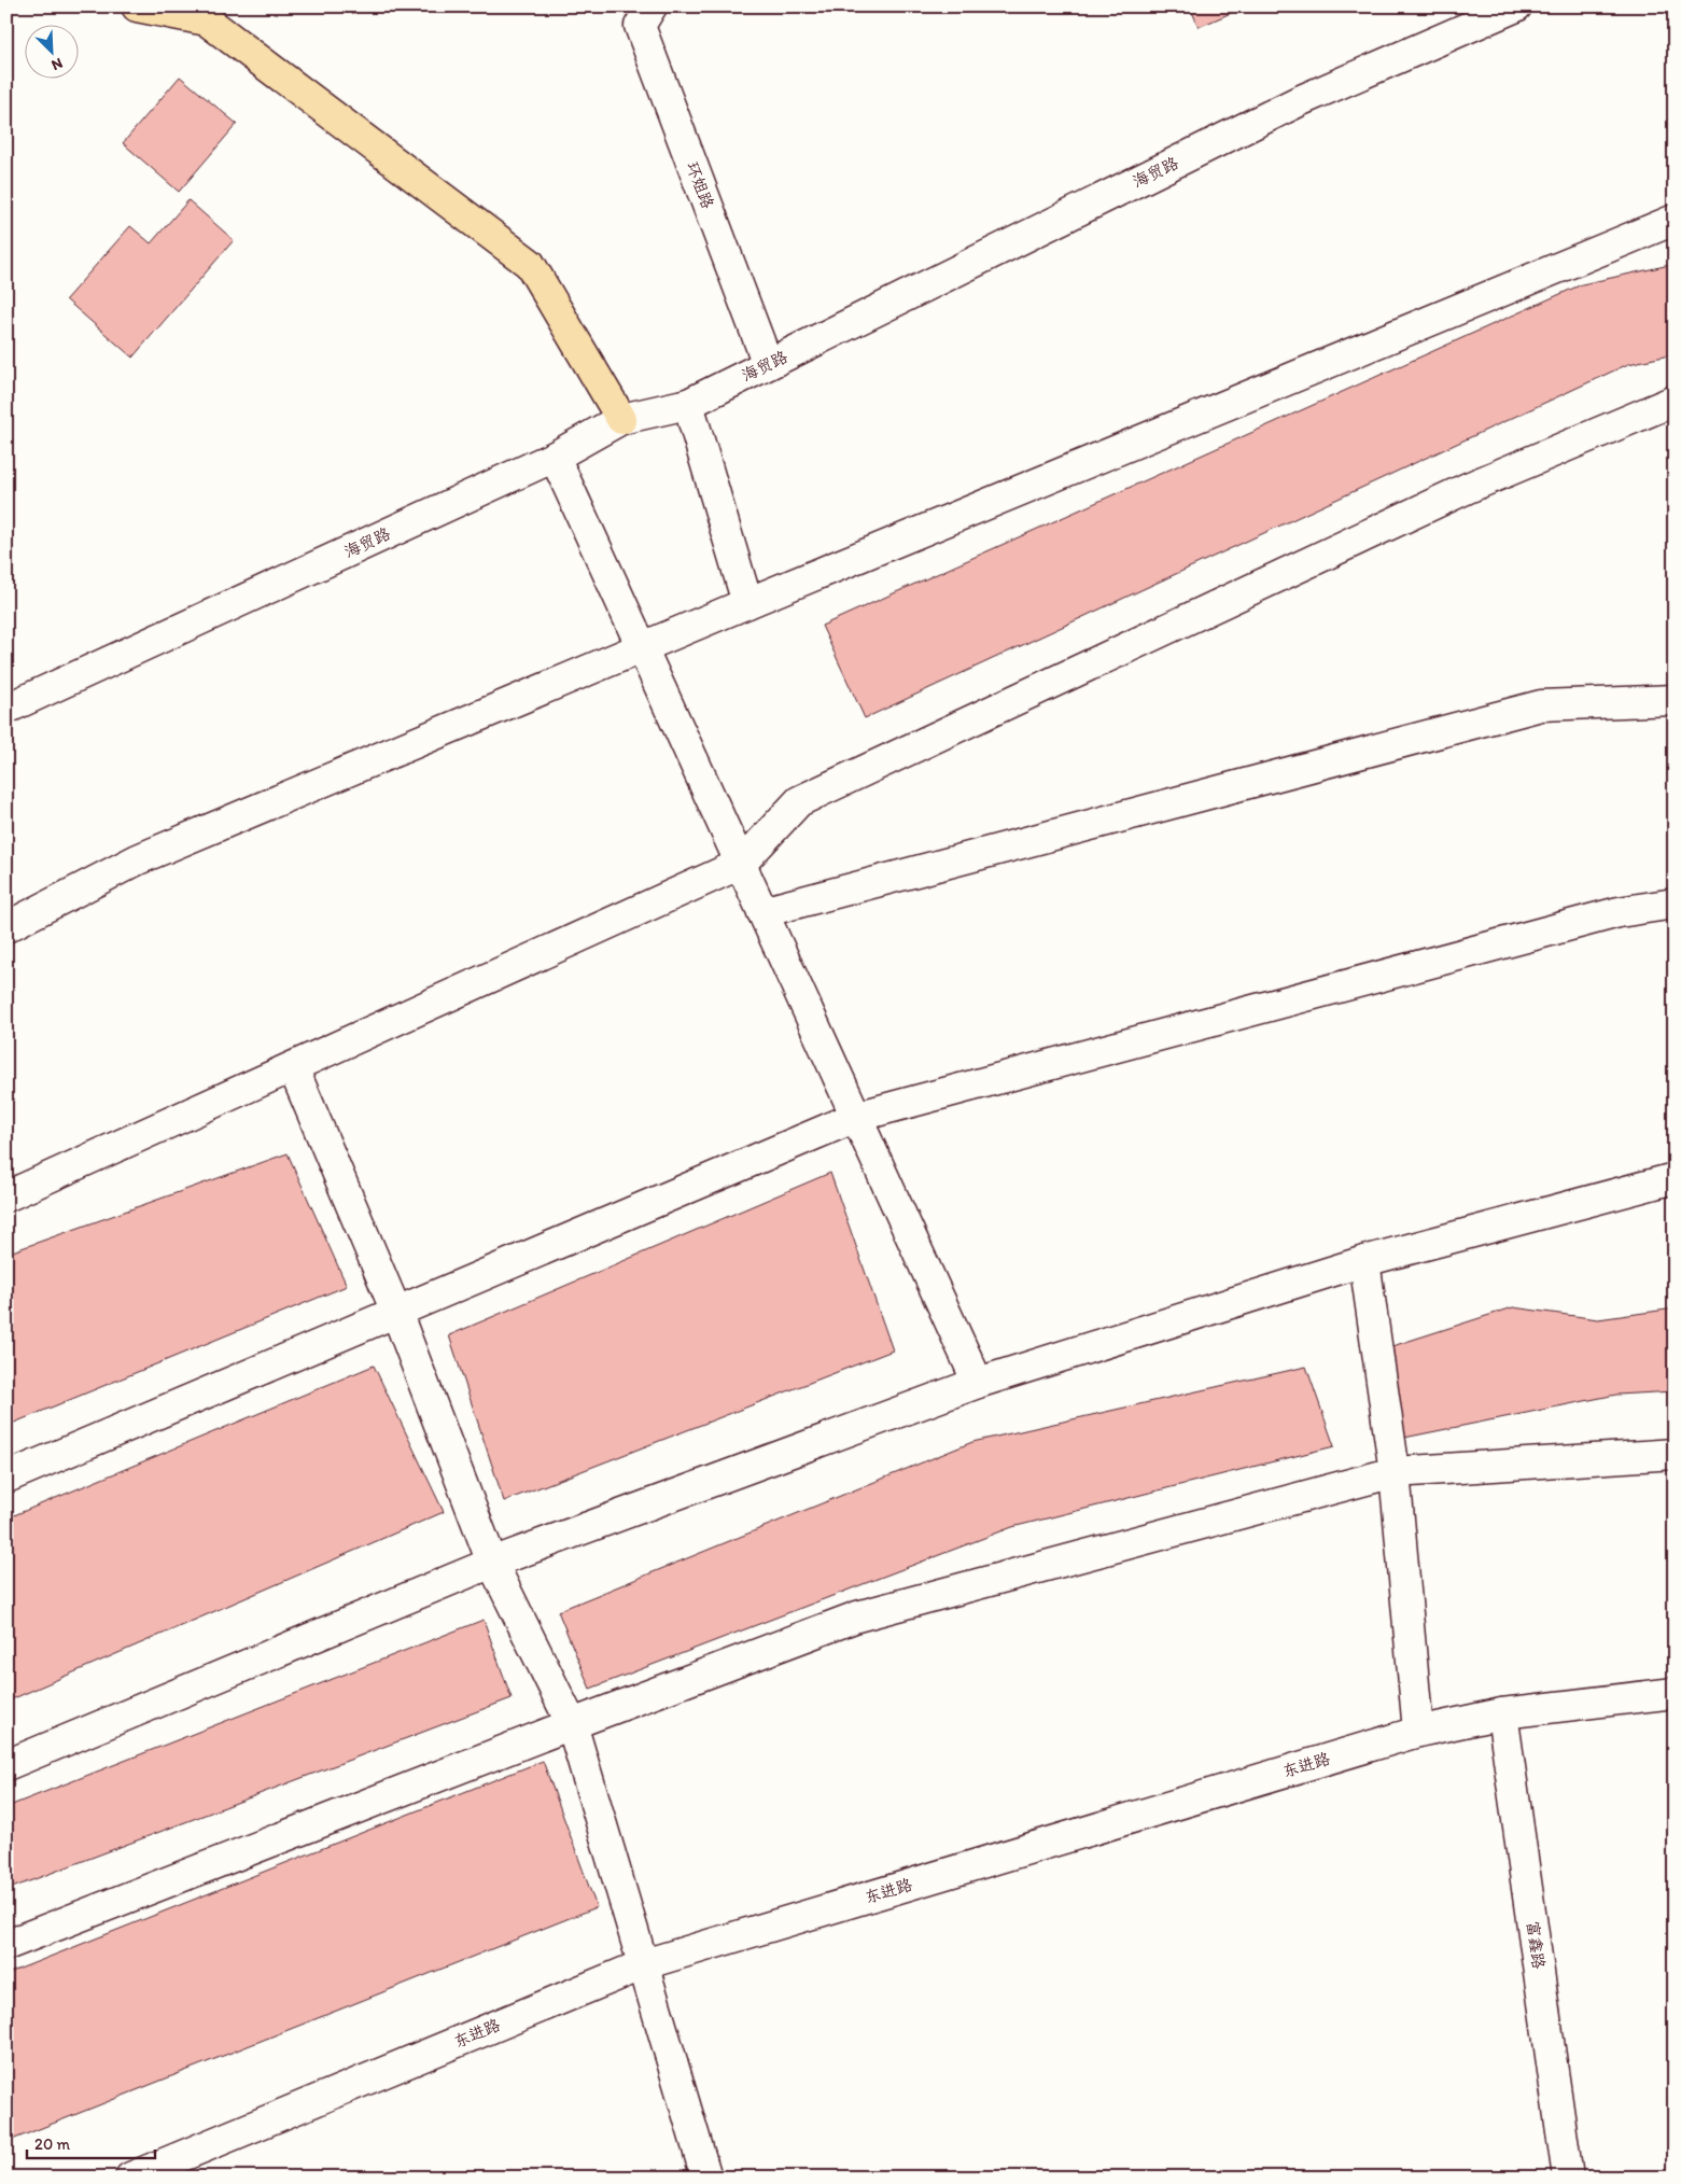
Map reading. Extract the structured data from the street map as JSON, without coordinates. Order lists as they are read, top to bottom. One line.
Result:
{"streets":{"street":["海贸路","环姐路","东进路","富鑫路"]},"crossings":[["海贸路","环姐路"],["东进路","富鑫路"]],"scale_bar":"20 m","north":"bottom right"}
